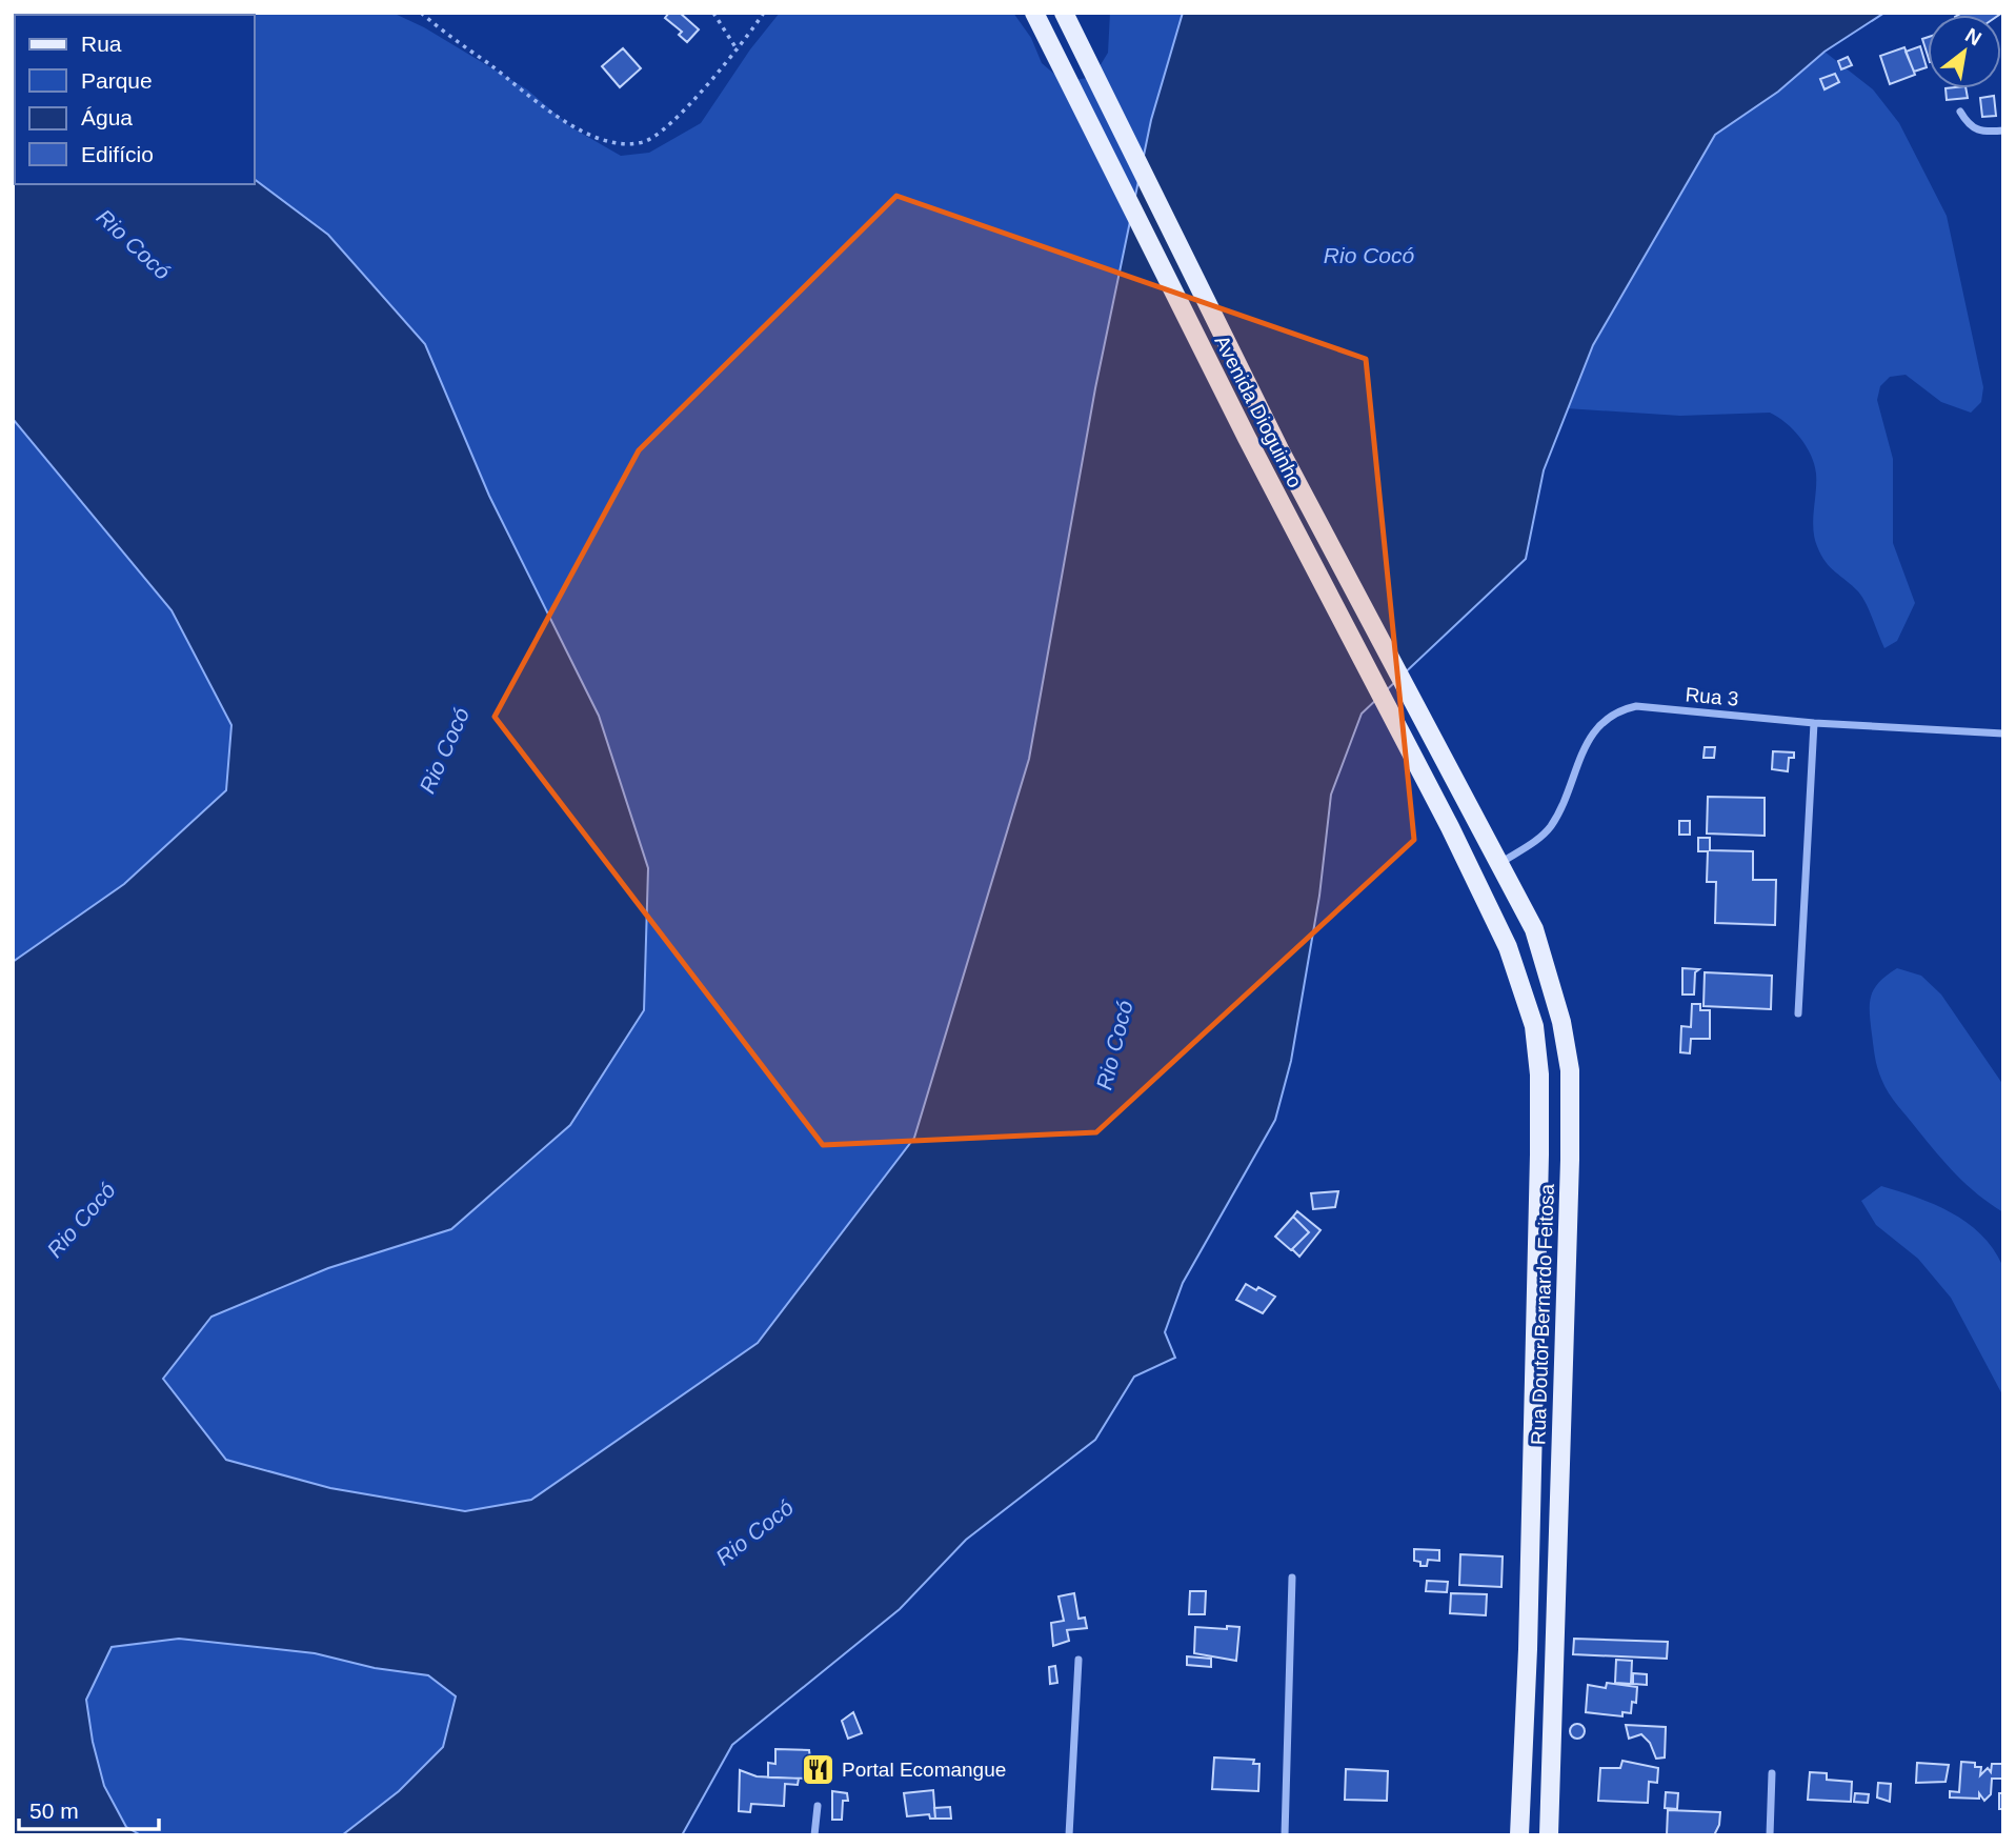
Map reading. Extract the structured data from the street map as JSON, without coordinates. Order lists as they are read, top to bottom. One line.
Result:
{"streets":{"main road":["Avenida Dioguinho","Rua Doutor Bernardo Feitosa"],"street":["Rua 3"]},"crossings":[["Avenida Dioguinho","Rua Doutor Bernardo Feitosa"],["Rua 3","Rua Doutor Bernardo Feitosa"]],"water":["Rio Cocó"],"places":{"restaurant":["Portal Ecomangue"]},"legend":["Rua","Parque","Água","Edifício"],"scale_bar":"50 m","north":"top right"}
